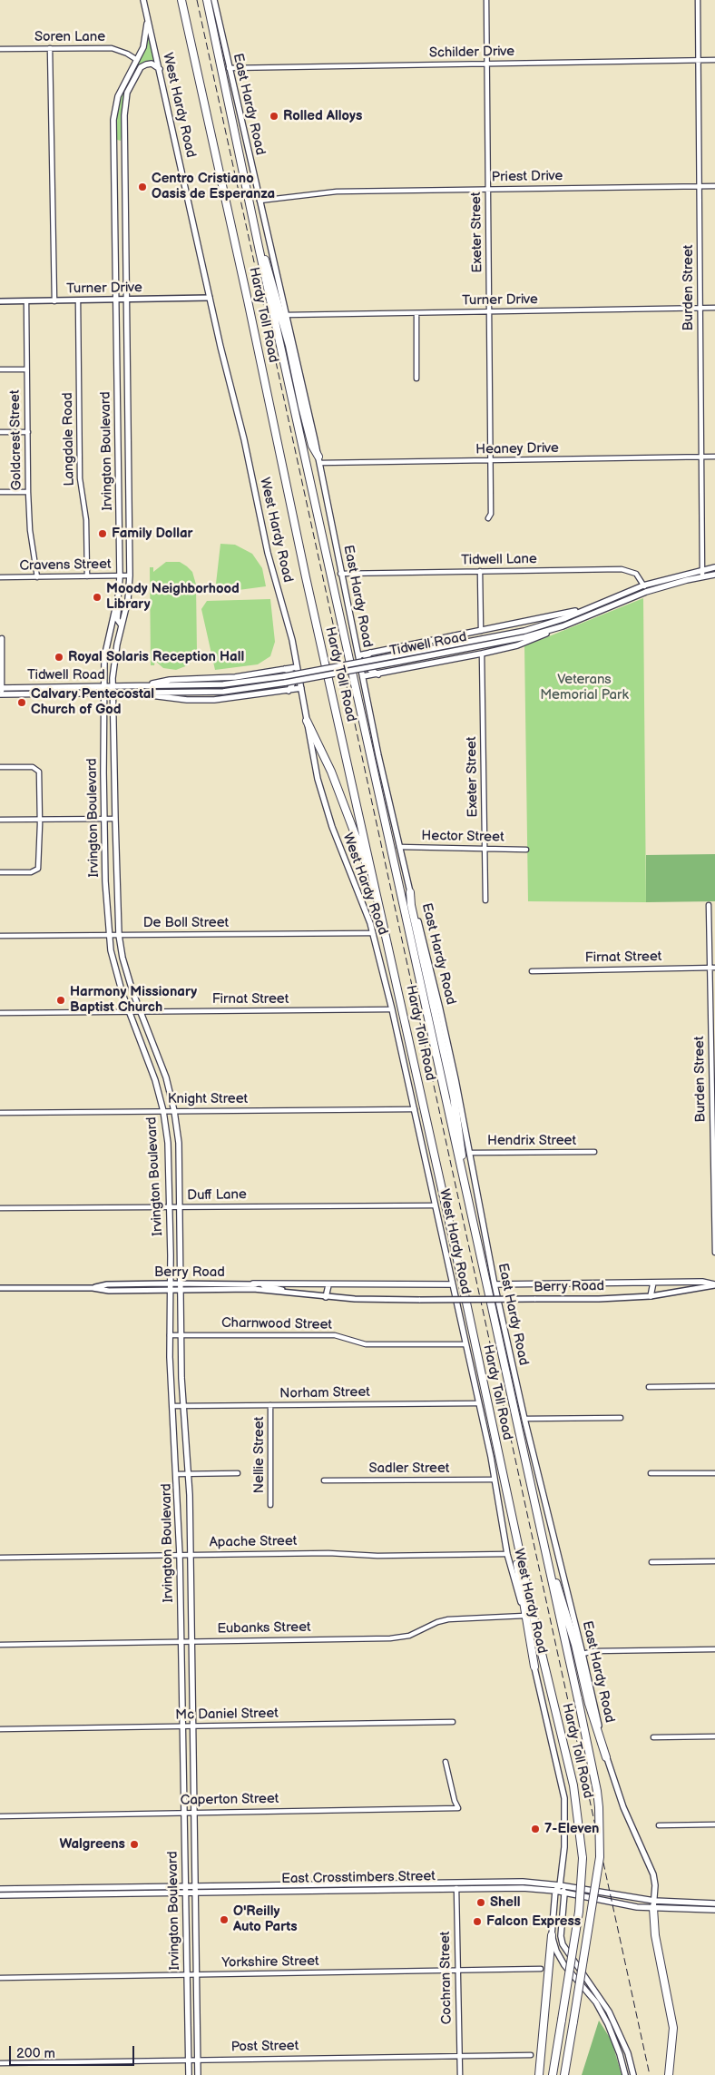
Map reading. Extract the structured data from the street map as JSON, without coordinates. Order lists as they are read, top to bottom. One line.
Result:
{"streets":{"highway":["Hardy Toll Road"],"main road":["East Hardy Road","West Hardy Road","Irvington Boulevard","Tidwell Road","East Crosstimbers Street"],"street":["Soren Lane","Schilder Drive","Priest Drive","Exeter Street","Burden Street","Turner Drive","Langdale Road","Goldcrest Street","Heaney Drive","Tidwell Lane","Cravens Street","Hector Street","De Boll Street","Firnat Street","Knight Street","Hendrix Street","Duff Lane","Berry Road","Charnwood Street","Norham Street","Nellie Street","Sadler Street","Apache Street","Eubanks Street","Mc Daniel Street","Caperton Street","Yorkshire Street","Cochran Street","Post Street"]},"crossings":[["Soren Lane","Irvington Boulevard"],["Schilder Drive","East Hardy Road"],["Schilder Drive","Exeter Street"],["Schilder Drive","Burden Street"],["East Hardy Road","Priest Drive"],["East Hardy Road","Turner Drive"],["East Hardy Road","Heaney Drive"],["East Hardy Road","Tidwell Lane"],["East Hardy Road","Hector Street"],["East Hardy Road","Hendrix Street"],["East Hardy Road","East Crosstimbers Street"],["West Hardy Road","Turner Drive"],["West Hardy Road","Irvington Boulevard"],["West Hardy Road","De Boll Street"],["West Hardy Road","Firnat Street"],["West Hardy Road","Knight Street"],["West Hardy Road","Duff Lane"],["West Hardy Road","Charnwood Street"],["West Hardy Road","Norham Street"],["West Hardy Road","Sadler Street"],["West Hardy Road","Apache Street"],["West Hardy Road","Eubanks Street"],["West Hardy Road","East Crosstimbers Street"],["Priest Drive","Exeter Street"],["Priest Drive","Burden Street"],["Exeter Street","Turner Drive"],["Exeter Street","Heaney Drive"],["Exeter Street","Hector Street"],["Burden Street","Turner Drive"],["Burden Street","Heaney Drive"],["Burden Street","Tidwell Road"],["Burden Street","Firnat Street"],["Turner Drive","Langdale Road"],["Turner Drive","Goldcrest Street"],["Turner Drive","Irvington Boulevard"],["Langdale Road","Cravens Street"],["Goldcrest Street","Cravens Street"],["Irvington Boulevard","Cravens Street"],["Irvington Boulevard","Tidwell Road"],["Irvington Boulevard","De Boll Street"],["Irvington Boulevard","Firnat Street"],["Irvington Boulevard","Knight Street"],["Irvington Boulevard","Duff Lane"],["Irvington Boulevard","Berry Road"],["Irvington Boulevard","Charnwood Street"],["Irvington Boulevard","Norham Street"],["Irvington Boulevard","Apache Street"],["Irvington Boulevard","Eubanks Street"],["Irvington Boulevard","Mc Daniel Street"],["Irvington Boulevard","Caperton Street"],["Irvington Boulevard","East Crosstimbers Street"],["Irvington Boulevard","Yorkshire Street"],["Irvington Boulevard","Post Street"],["Tidwell Lane","Tidwell Road"],["Norham Street","Nellie Street"],["East Crosstimbers Street","Cochran Street"],["Yorkshire Street","Cochran Street"],["Cochran Street","Post Street"]],"parks":["Veterans Memorial Park"],"places":["Rolled Alloys","Centro Cristiano Oasis de Esperanza","Family Dollar","Moody Neighborhood Library","Royal Solaris Reception Hall","Calvary Pentecostal Church of God","Harmony Missionary Baptist Church","7-Eleven","Walgreens","Shell","O'Reilly Auto Parts","Falcon Express"],"scale_bar":"200 m"}
